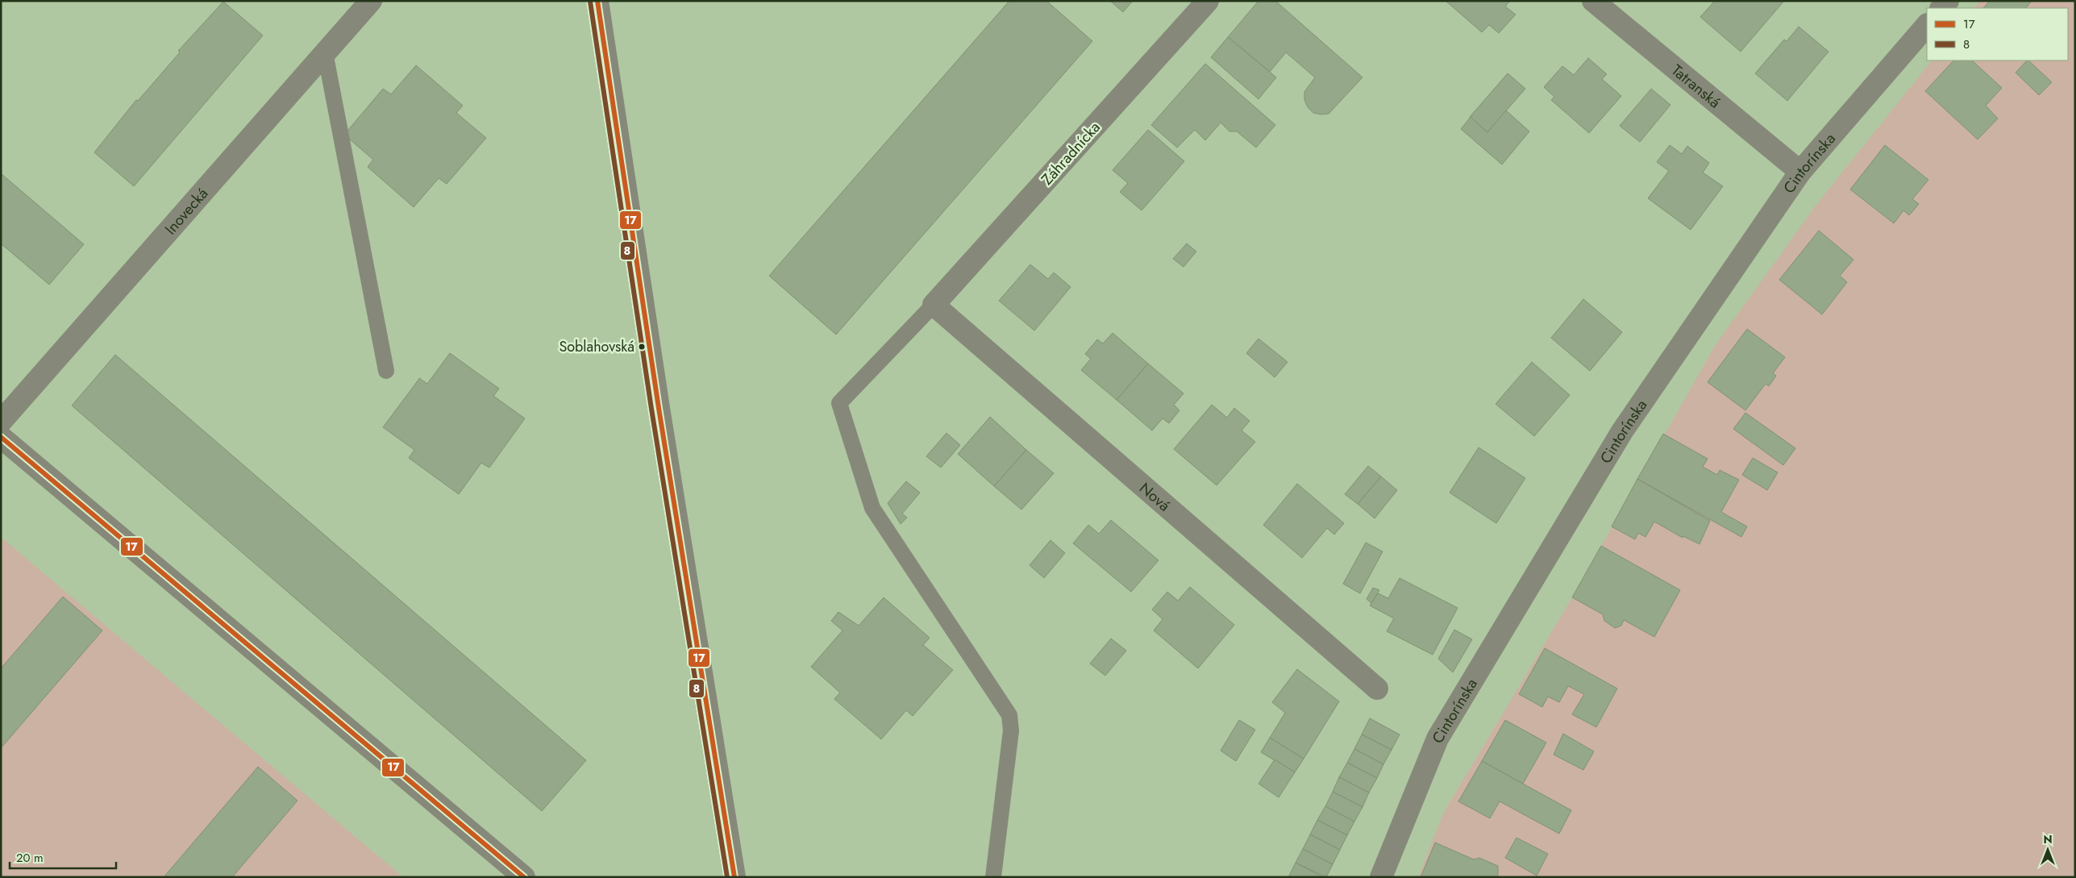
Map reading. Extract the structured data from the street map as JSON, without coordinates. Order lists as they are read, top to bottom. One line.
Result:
{"streets":{"street":["Tatranská","Záhradnícka","Cintorínska","Inovecká","Nová"]},"crossings":[["Tatranská","Cintorínska"],["Záhradnícka","Nová"]],"places":["Soblahovská"],"lines":["transit line 17","transit line 8"],"legend":["17","8"],"scale_bar":"20 m","north":"top"}
